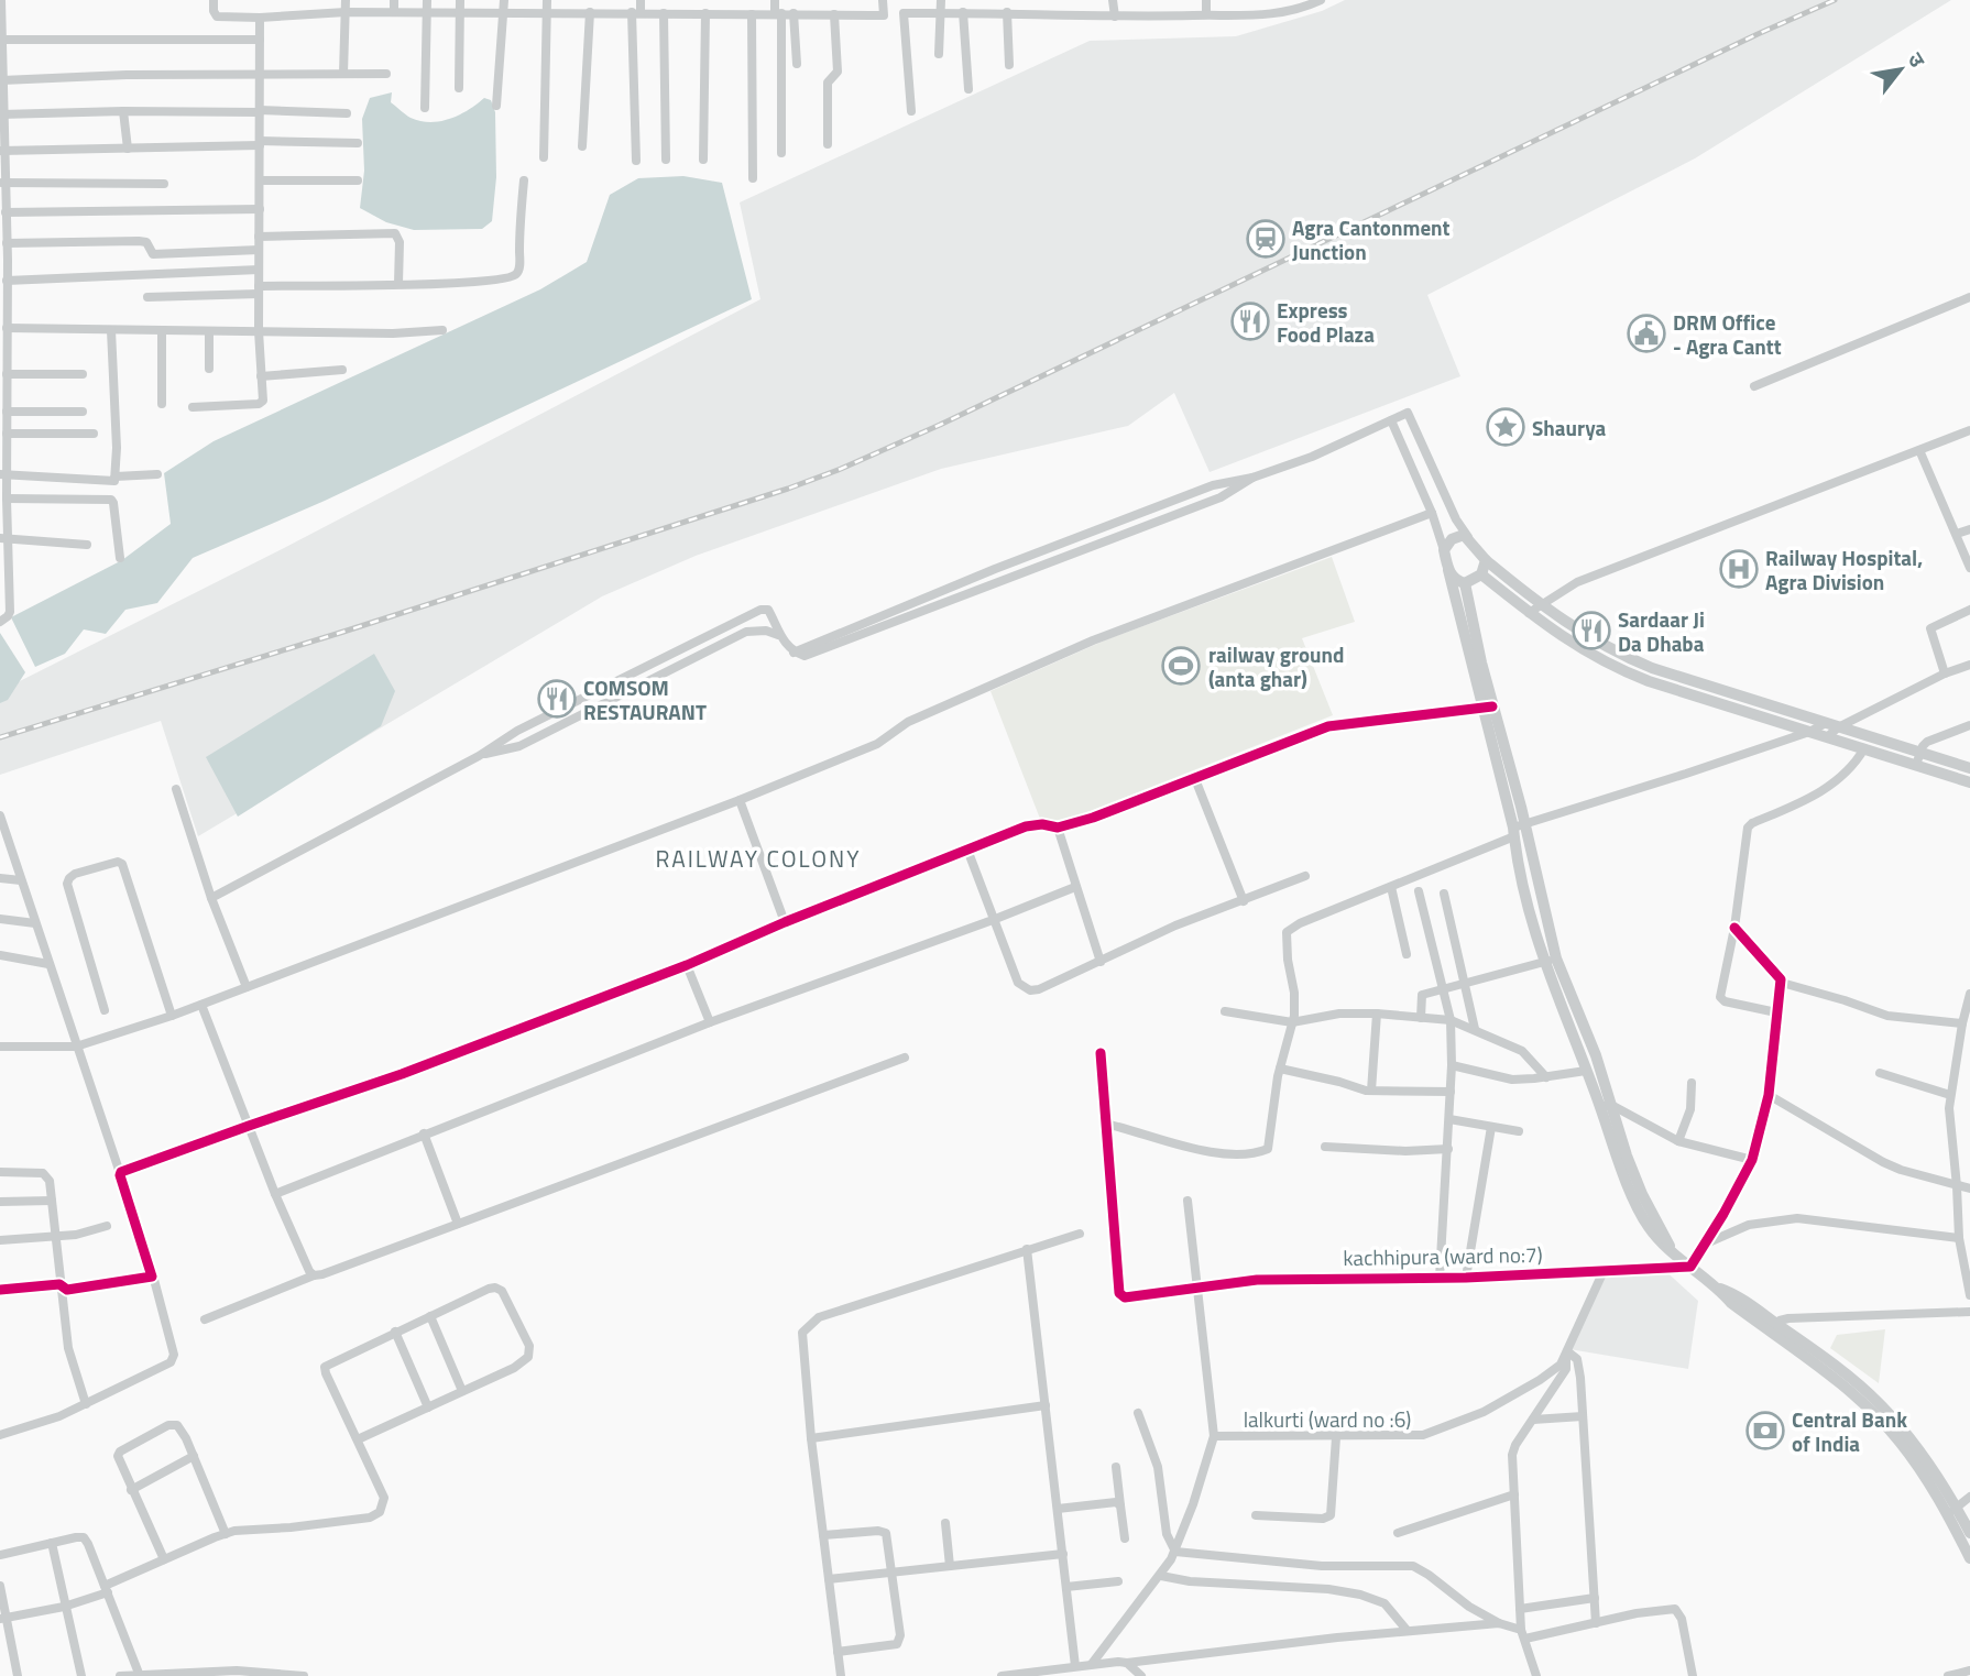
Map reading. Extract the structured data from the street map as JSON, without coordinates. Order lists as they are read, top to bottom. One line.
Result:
{"streets":{"street":["kachhipura (ward no:7)","lalkurti (ward no :6)"]},"districts":["RAILWAY COLONY"],"places":{"station":["Agra Cantonment Junction"],"restaurant":["Express Food Plaza","Sardaar Ji Da Dhaba","COMSOM RESTAURANT"],"public building":["DRM Office - Agra Cantt"],"place":["Shaurya"],"hospital":["Railway Hospital, Agra Division"],"sports":["railway ground (anta ghar)"],"bank":["Central Bank of India"]},"north":"top right"}
